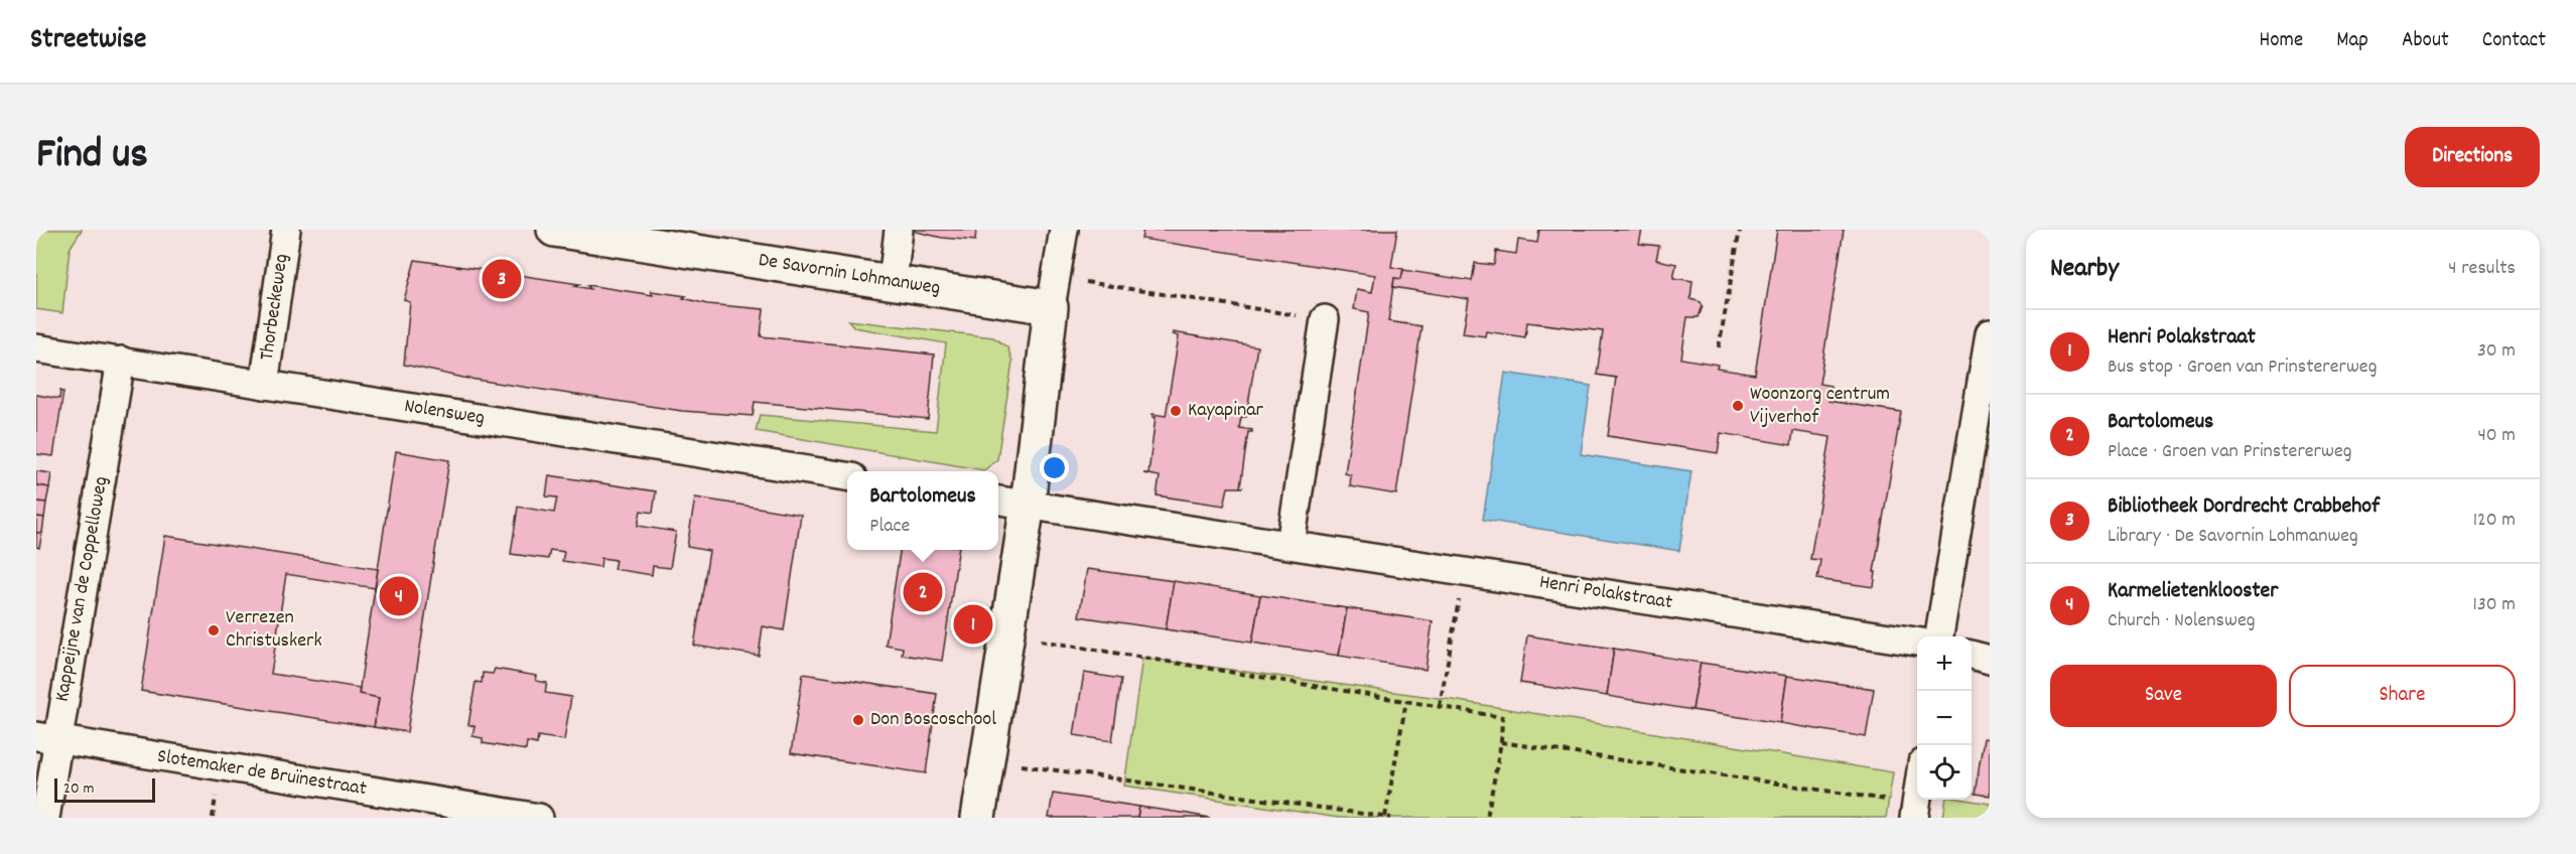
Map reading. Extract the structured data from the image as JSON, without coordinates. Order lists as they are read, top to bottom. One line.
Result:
{"streets":{"street":["De Savornin Lohmanweg","Thorbeckeweg","Nolensweg","Kappeijne van de Coppelloweg","Henri Polakstraat","Slotemaker de Bruïnestraat"]},"crossings":[["Thorbeckeweg","Nolensweg"],["Nolensweg","Kappeijne van de Coppelloweg"],["Kappeijne van de Coppelloweg","Slotemaker de Bruïnestraat"]],"places":["Woonzorg centrum Vijverhof","Kayapinar","Verrezen Christuskerk","Don Boscoschool"],"scale_bar":"20 m","page":{"header":"Streetwise","nav":["Home","Map","About","Contact"],"title":"Find us","buttons":["Directions",["Save","Share"]],"heading":["Nearby","4 results"],"pins":["3","2","4","1"],"list":[{"mark":"1","name":"Henri Polakstraat","note":"Bus stop · Groen van Prinstererweg","value":"30 m"},{"mark":"2","name":"Bartolomeus","note":"Place · Groen van Prinstererweg","value":"40 m"},{"mark":"3","name":"Bibliotheek Dordrecht Crabbehof","note":"Library · De Savornin Lohmanweg","value":"120 m"},{"mark":"4","name":"Karmelietenklooster","note":"Church · Nolensweg","value":"130 m"}],"popup":["Bartolomeus","Place"],"map_buttons":["+","−"],"scale":"20 m"}}
